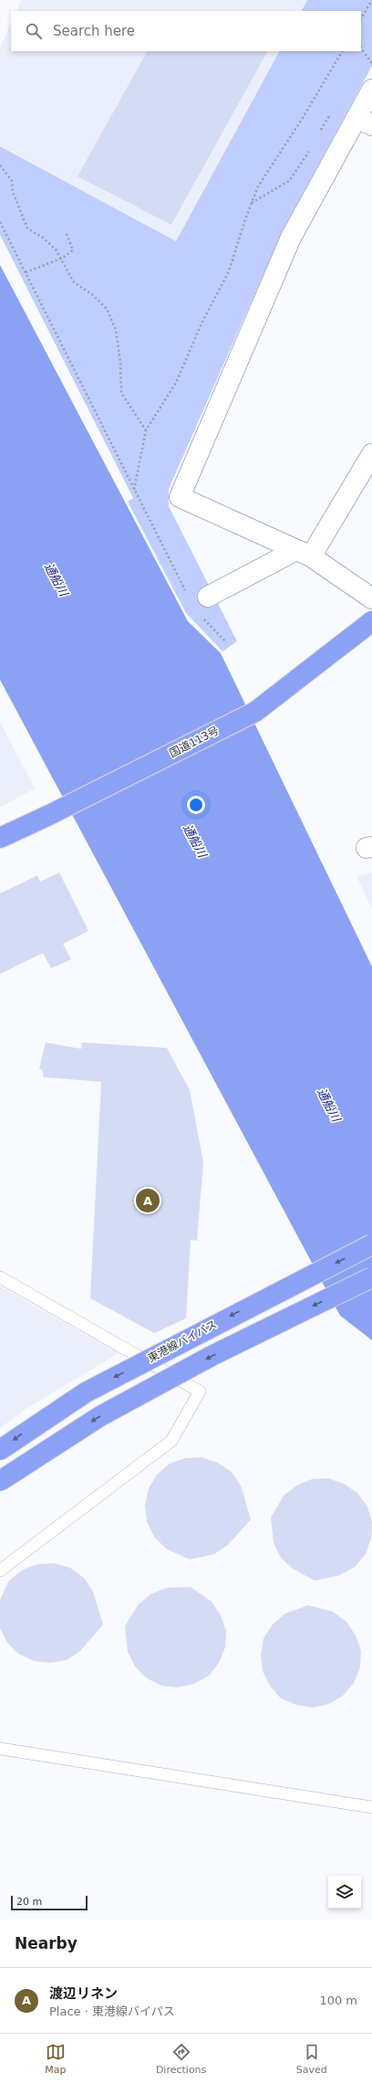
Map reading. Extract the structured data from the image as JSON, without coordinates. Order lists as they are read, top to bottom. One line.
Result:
{"streets":{"highway":["国道113号","東港線バイパス"]},"water":["通船川"],"scale_bar":"20 m","page":{"search":"Search here","pins":"A","scale":"20 m","heading":"Nearby","list":[{"mark":"A","name":"渡辺リネン","note":"Place · 東港線バイパス","value":"100 m"}],"nav":["Map","Directions","Saved"]}}
